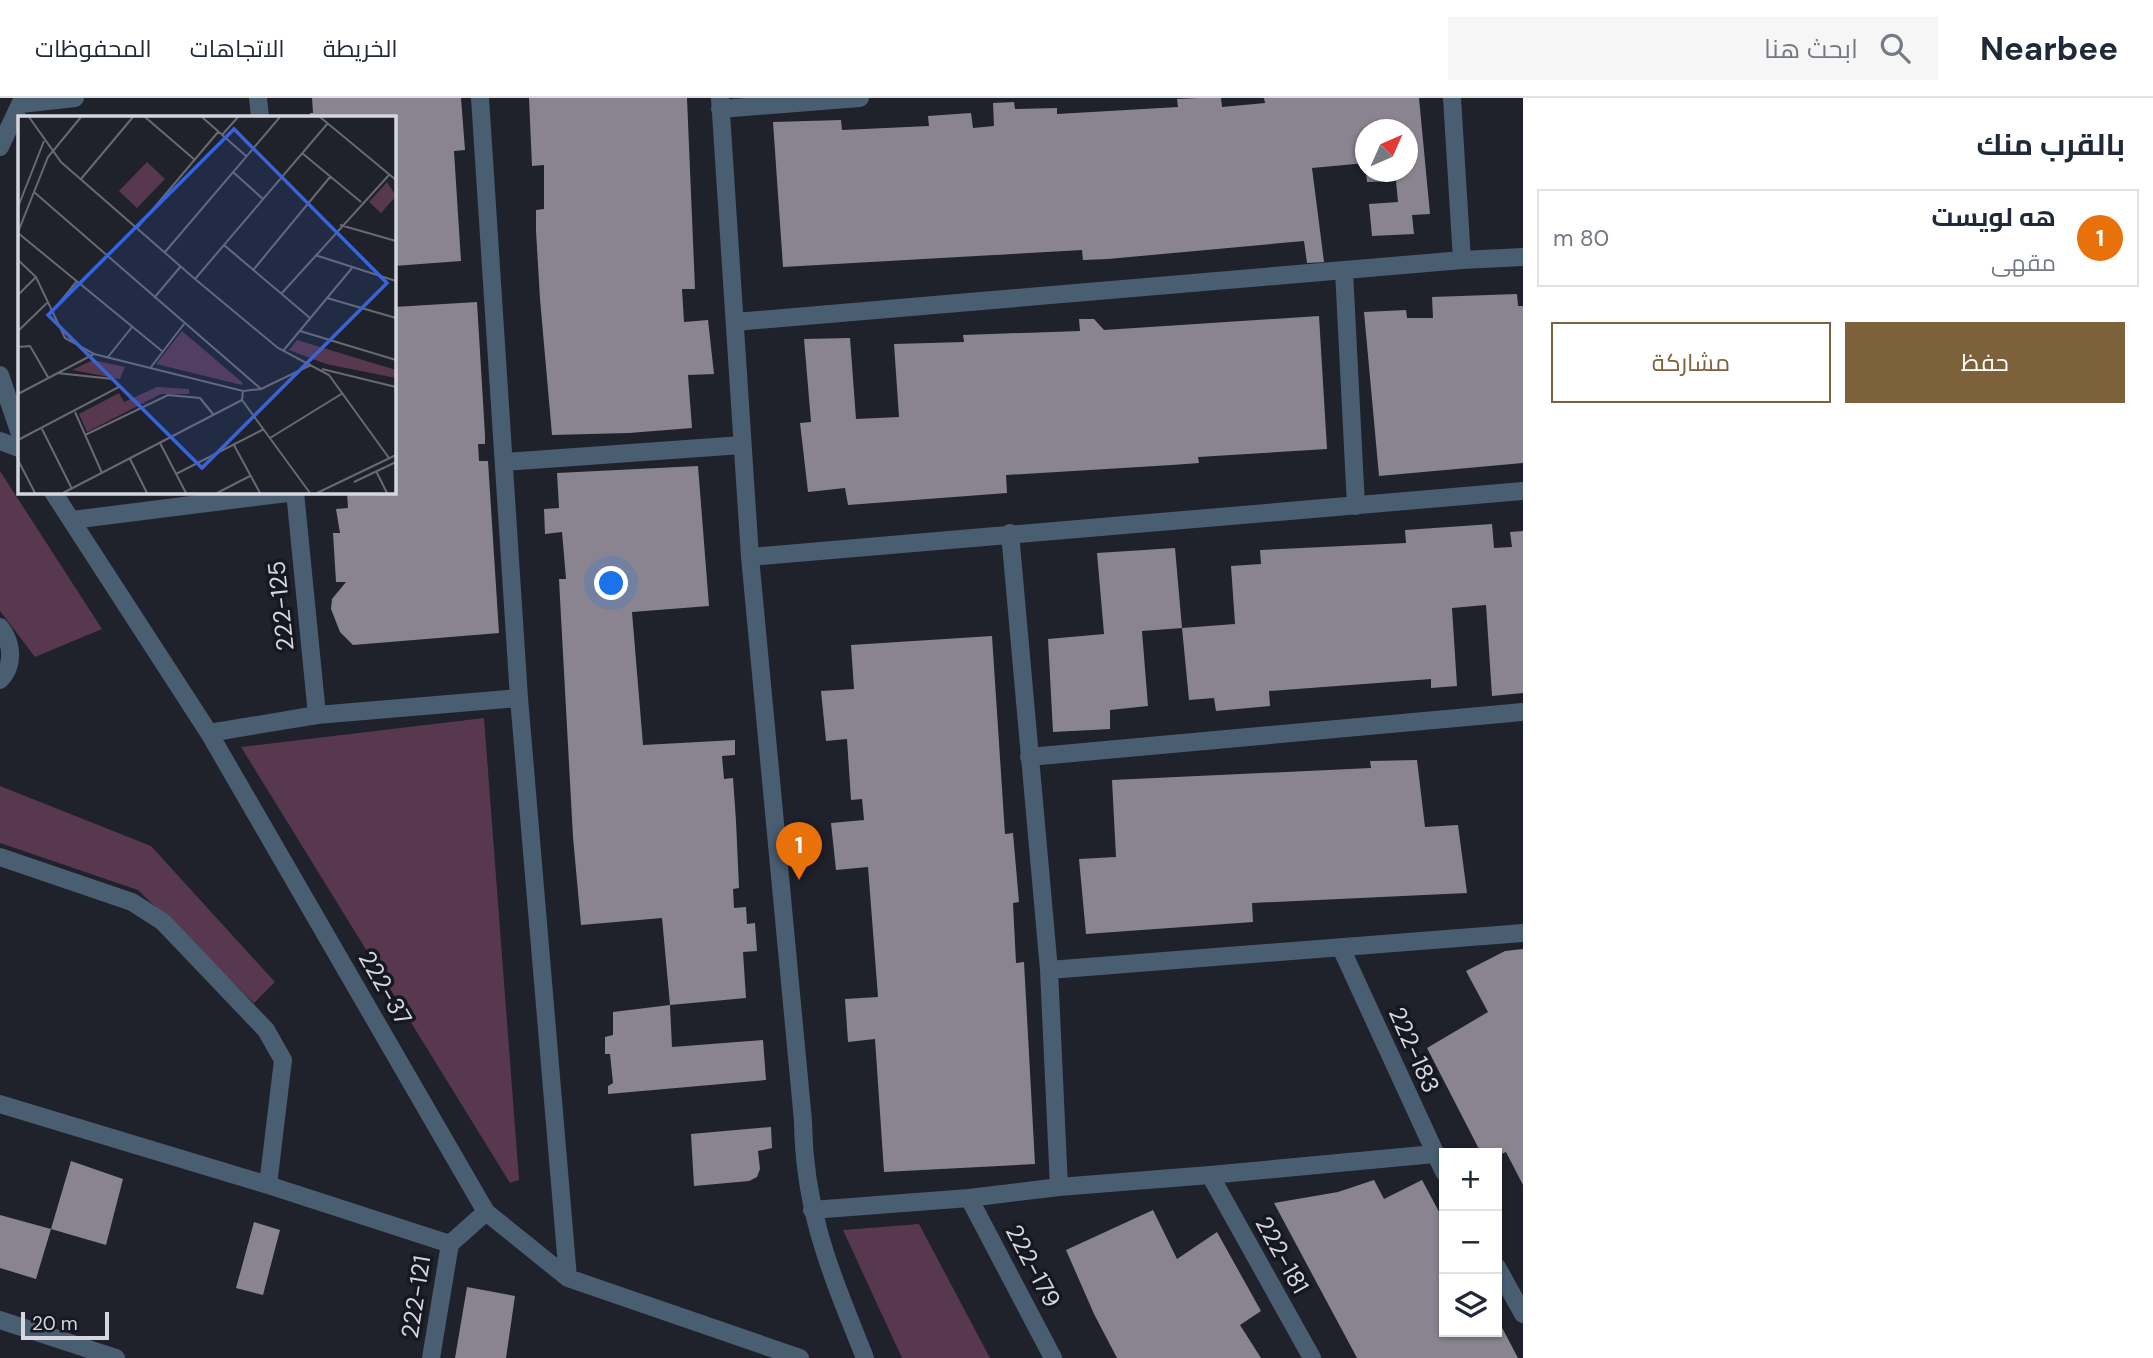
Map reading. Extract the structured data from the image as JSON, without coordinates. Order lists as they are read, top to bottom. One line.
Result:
{"streets":{"street":["222-125","222-37","222-183","222-181","222-179","222-121"]},"scale_bar":"20 m","north":"top right","page":{"header":"Nearbee","search":"ابحث هنا","nav":["الخريطة","الاتجاهات","المحفوظات"],"heading":"بالقرب منك","list":[{"mark":"1","name":"هه لويست","note":"مقهى","value":"80 m"}],"buttons":["حفظ","مشاركة"],"pins":"1","map_buttons":["+","−"],"scale":"20 m"}}
